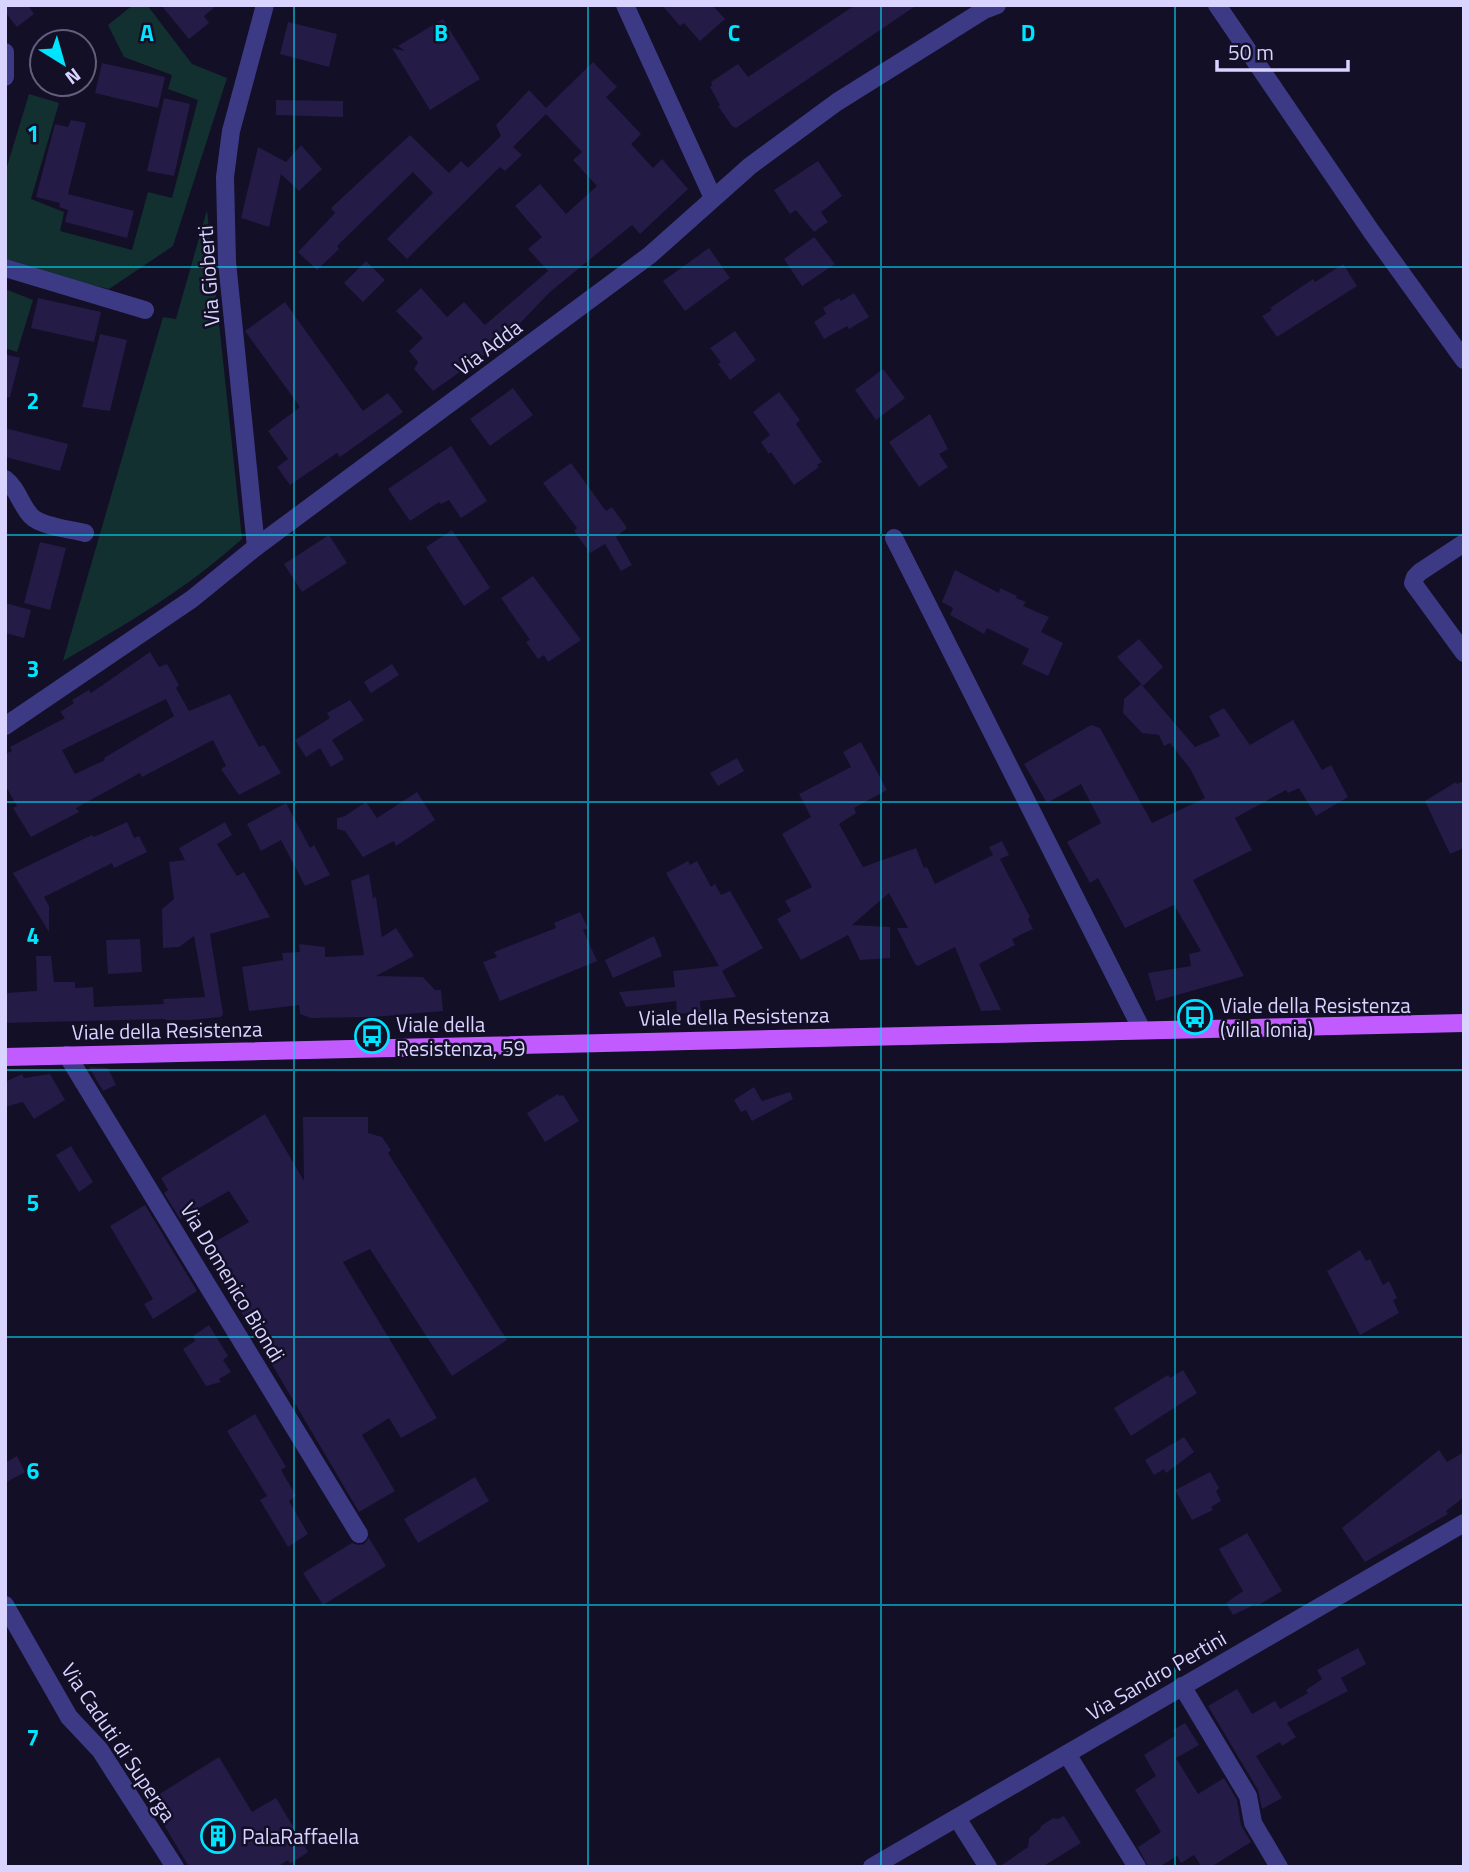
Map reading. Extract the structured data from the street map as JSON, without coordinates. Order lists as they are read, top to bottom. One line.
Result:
{"streets":{"main road":["Viale della Resistenza"],"street":["Via Gioberti","Via Adda","Via Domenico Biondi","Via Sandro Pertini","Via Caduti di Superga"]},"crossings":[["Via Gioberti","Via Adda"],["Viale della Resistenza","Via Domenico Biondi"]],"places":{"bus stop":["Viale della Resistenza (villa Ionia)","Viale della Resistenza, 59"],"building":["PalaRaffaella"]},"scale_bar":"50 m","north":"bottom right","grid":{"columns":["A","B","C","D"],"rows":["1","2","3","4","5","6","7"]}}
